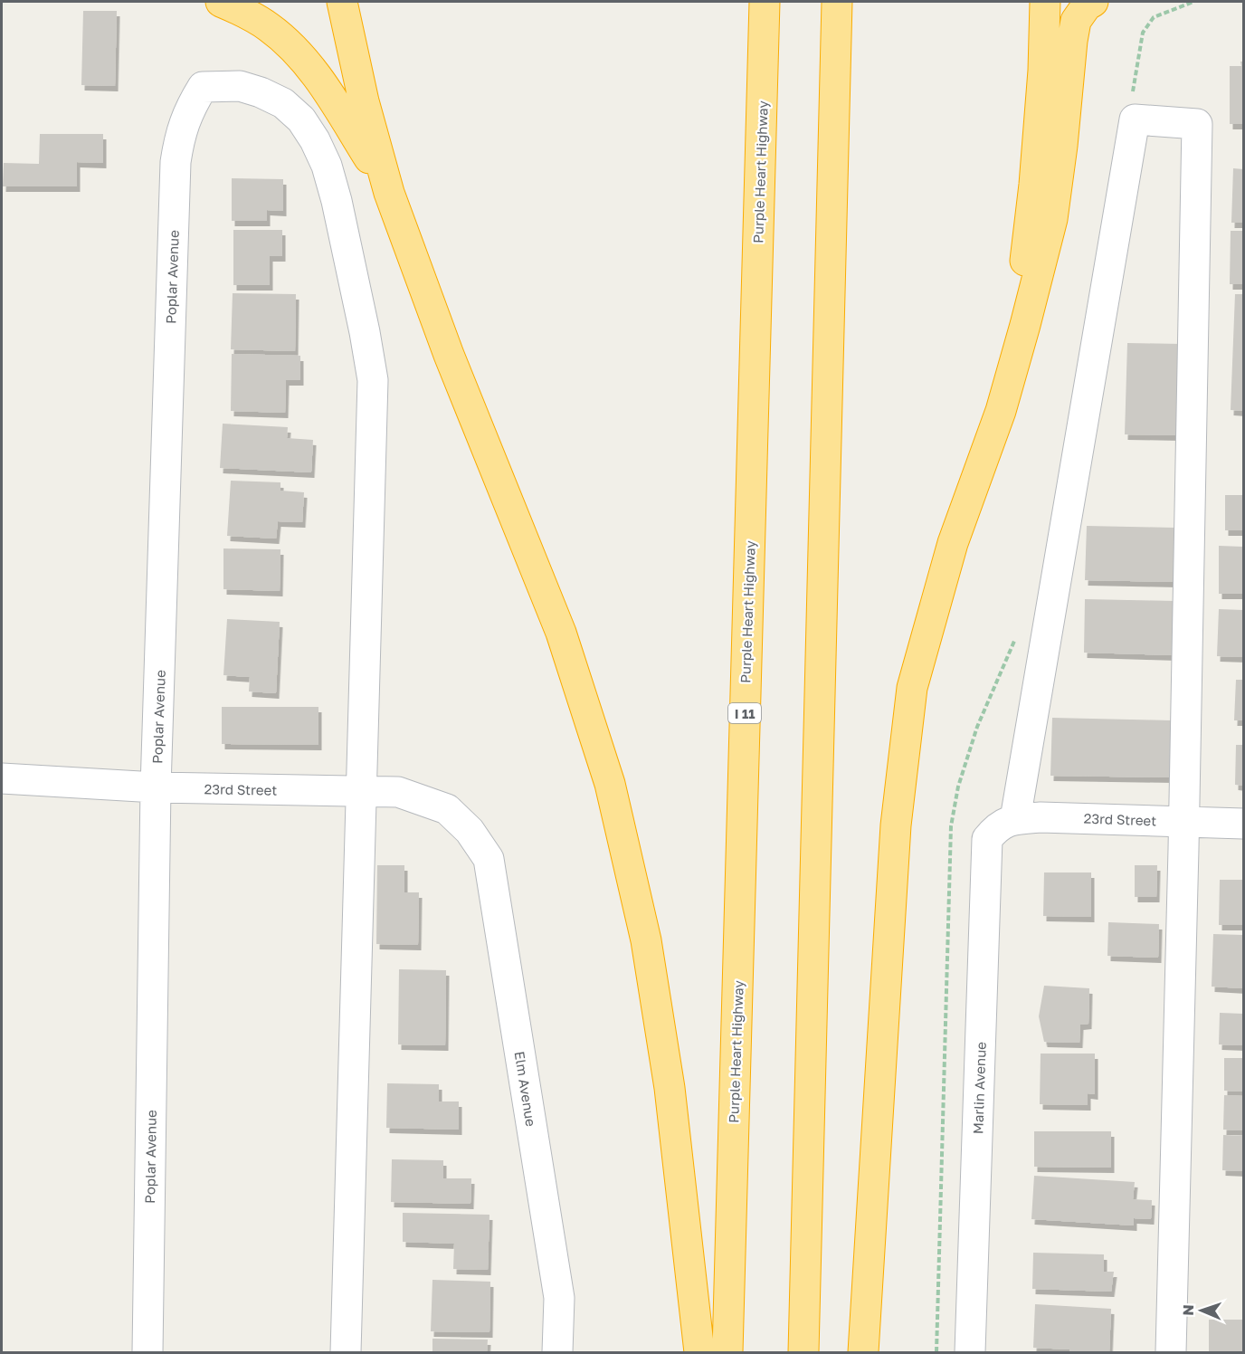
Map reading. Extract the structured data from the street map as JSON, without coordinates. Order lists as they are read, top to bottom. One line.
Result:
{"streets":{"highway":["Purple Heart Highway","I 11"],"street":["Poplar Avenue","23rd Street","Marlin Avenue","Elm Avenue"]},"crossings":[["Poplar Avenue","23rd Street"],["23rd Street","Marlin Avenue"],["23rd Street","Elm Avenue"]],"north":"left"}
